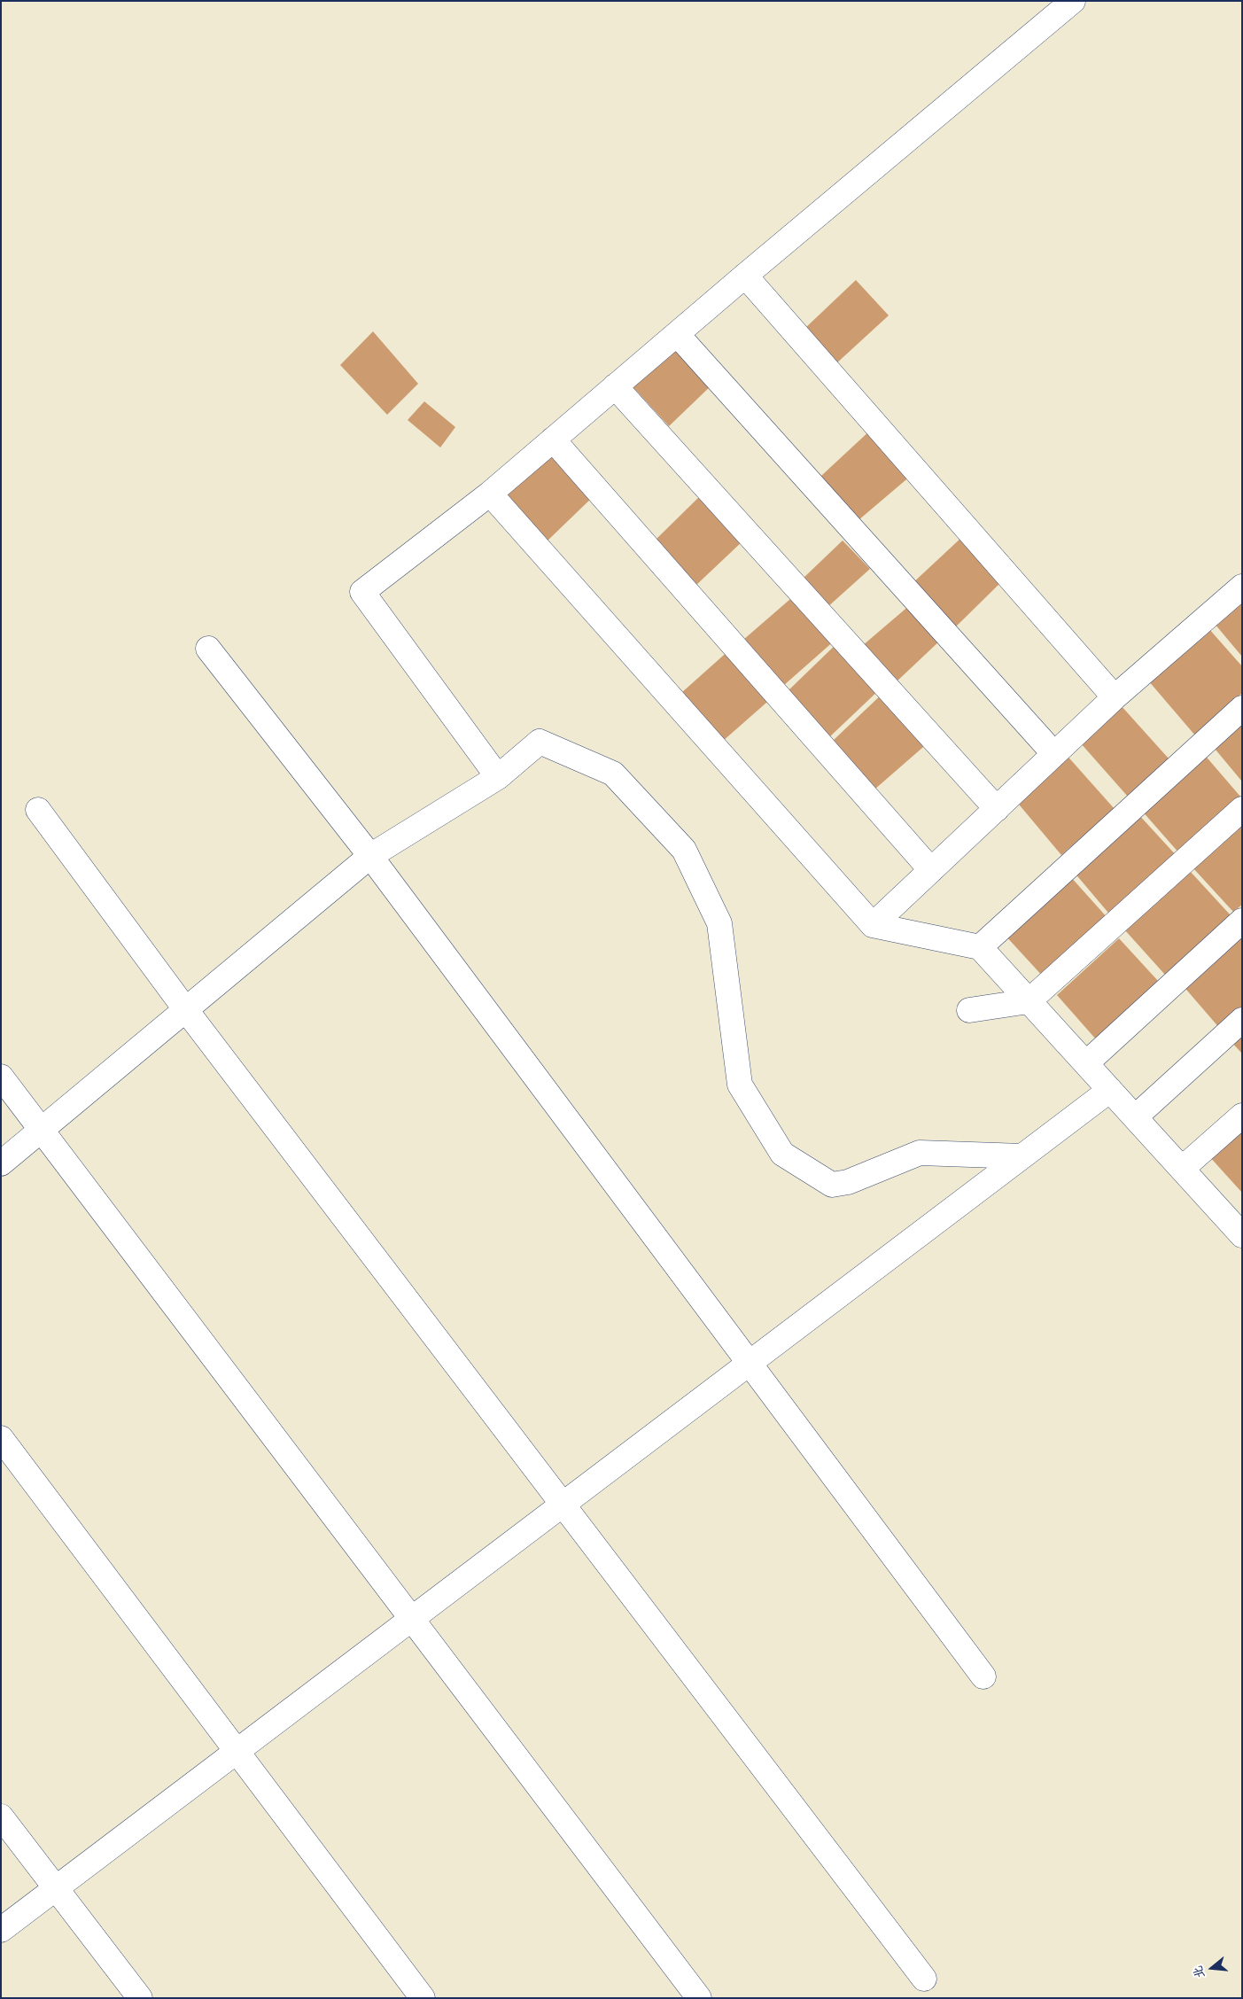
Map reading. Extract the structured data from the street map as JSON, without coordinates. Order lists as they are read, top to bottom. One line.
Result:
{"north":"left"}
